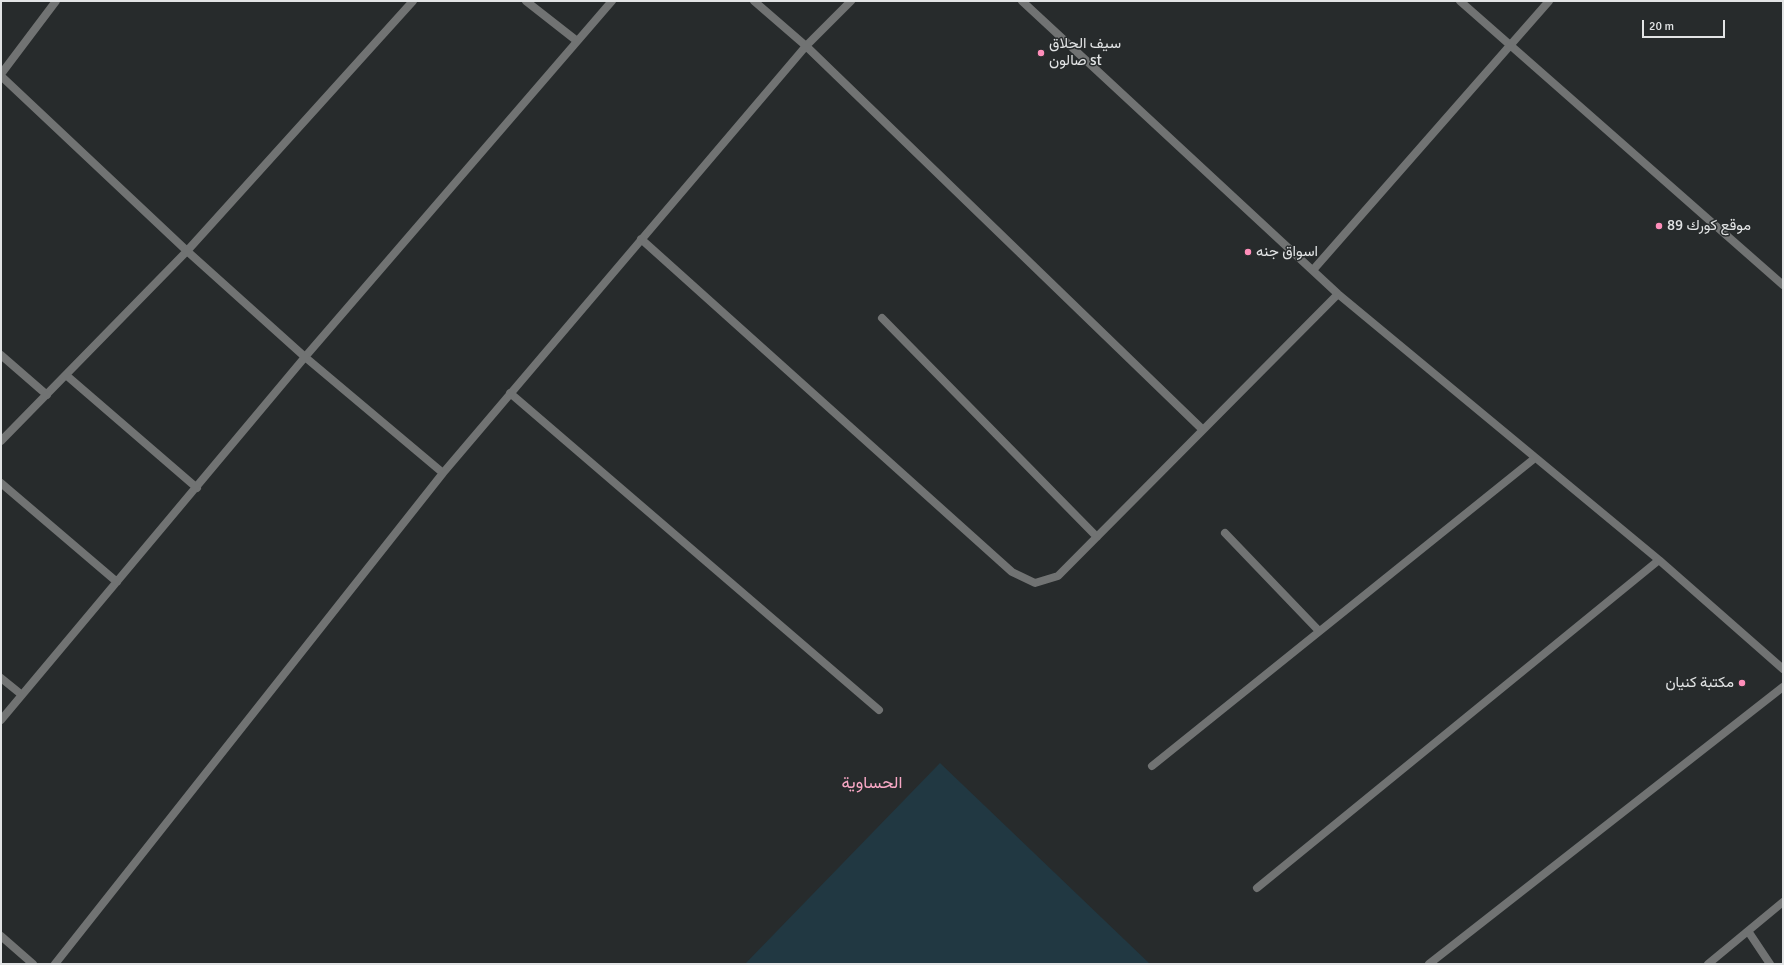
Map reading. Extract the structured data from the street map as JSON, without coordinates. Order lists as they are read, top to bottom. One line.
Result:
{"districts":["الحساوية"],"places":["سيف الحلاق صالون st","موقع كورك 89","اسواق جنه","مكتبة كنيان"],"scale_bar":"20 m"}
